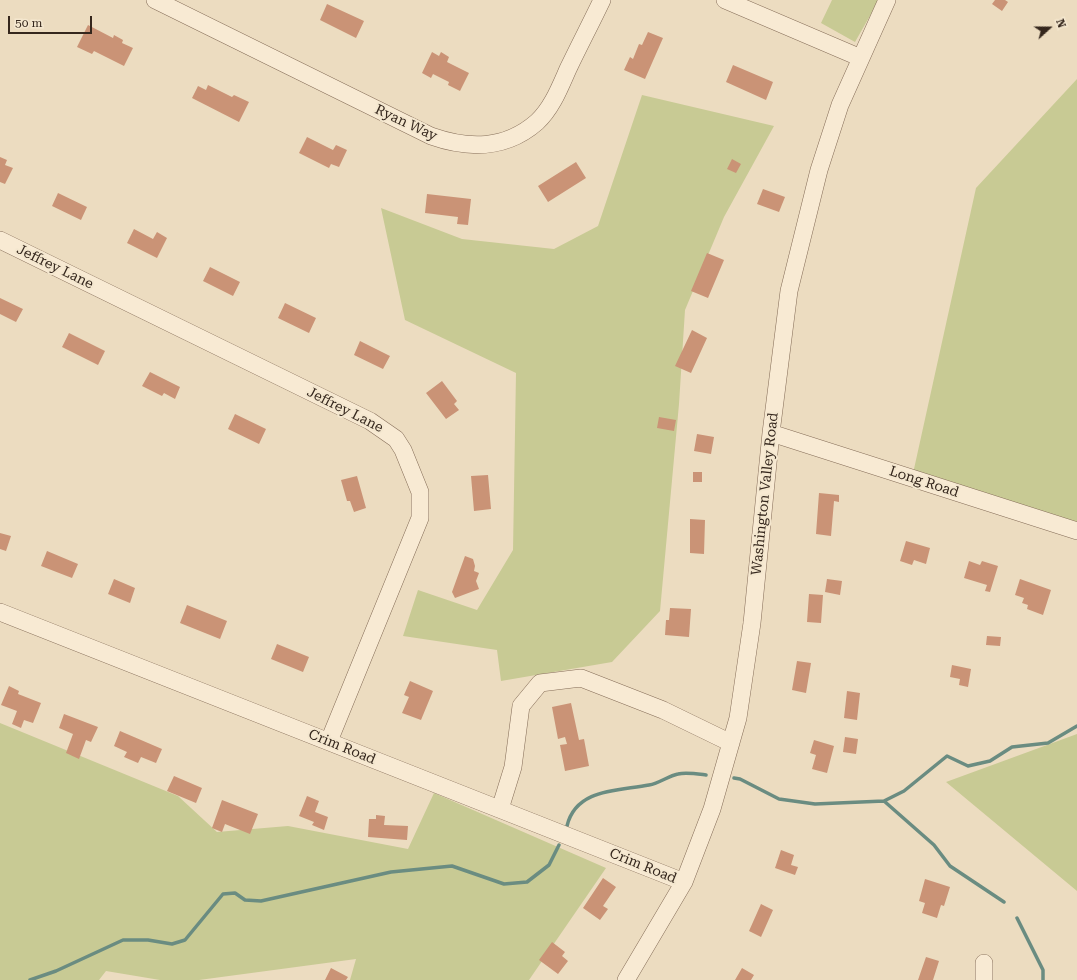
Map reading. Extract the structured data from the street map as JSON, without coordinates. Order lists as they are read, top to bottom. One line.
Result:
{"streets":{"street":["Ryan Way","Jeffrey Lane","Long Road","Washington Valley Road","Crim Road"]},"crossings":[["Jeffrey Lane","Crim Road"],["Long Road","Washington Valley Road"],["Washington Valley Road","Crim Road"]],"scale_bar":"50 m","north":"right"}
